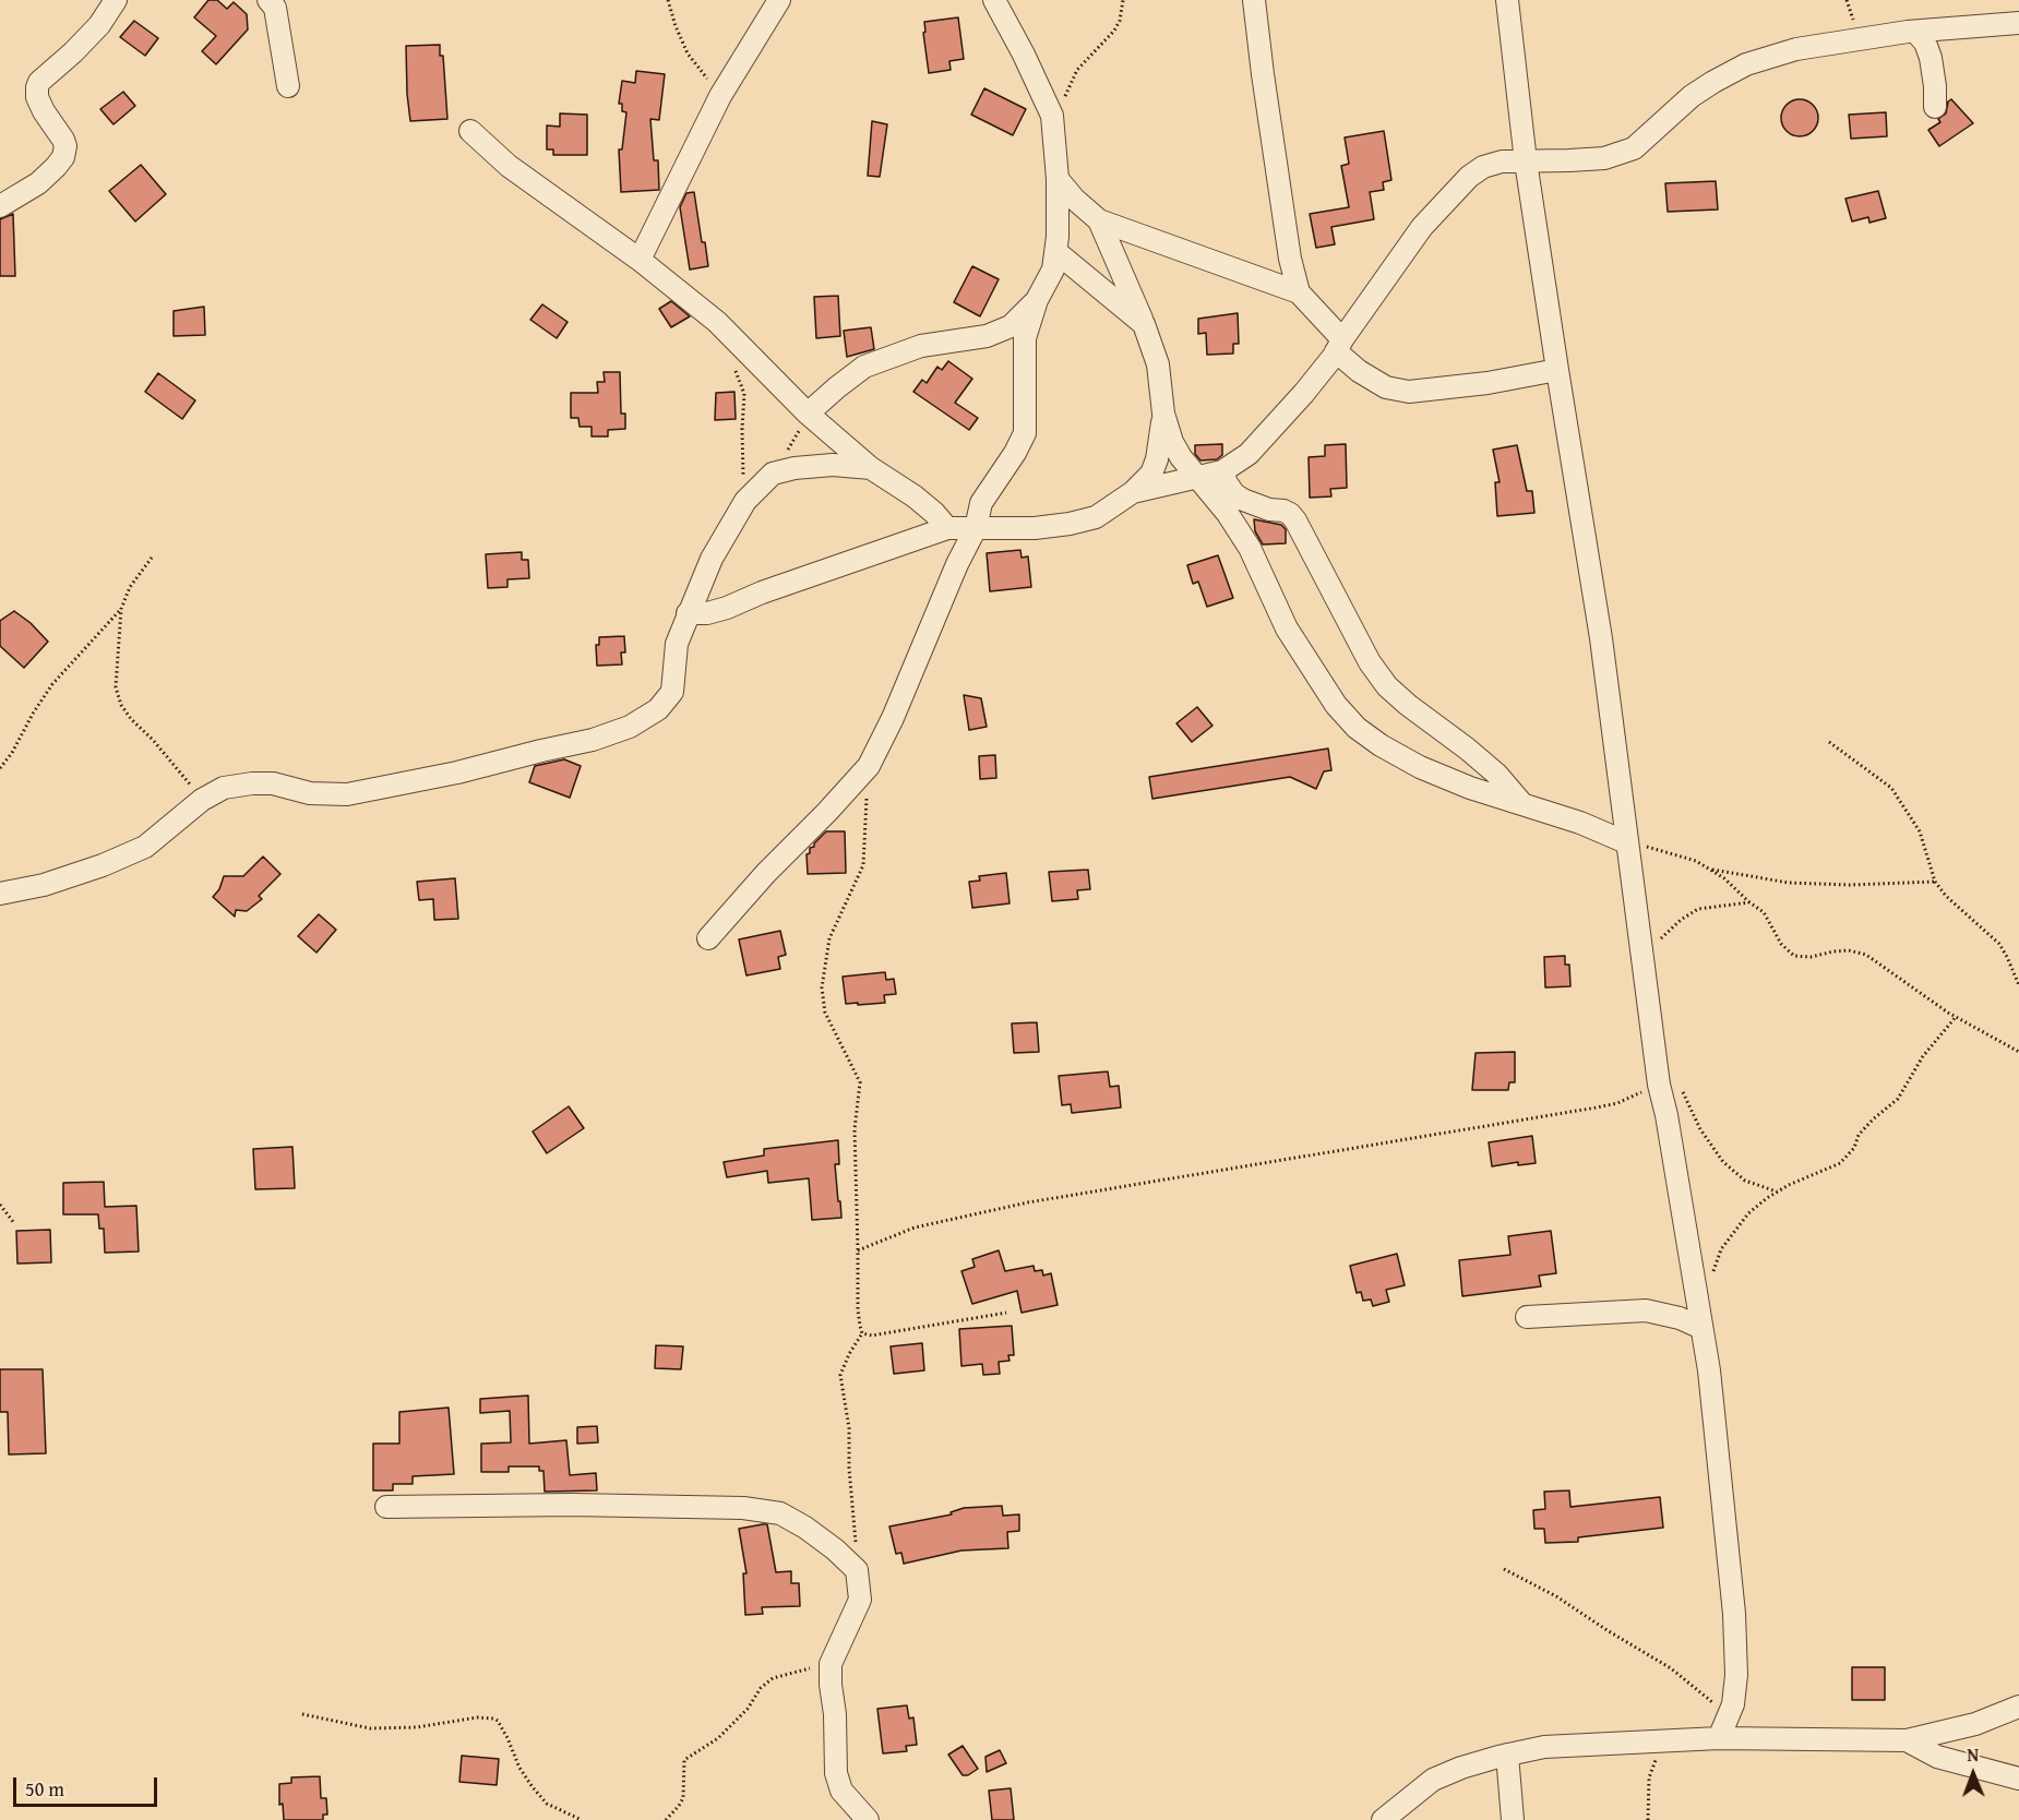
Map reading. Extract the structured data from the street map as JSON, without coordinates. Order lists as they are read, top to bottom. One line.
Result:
{"scale_bar":"50 m","north":"top"}
